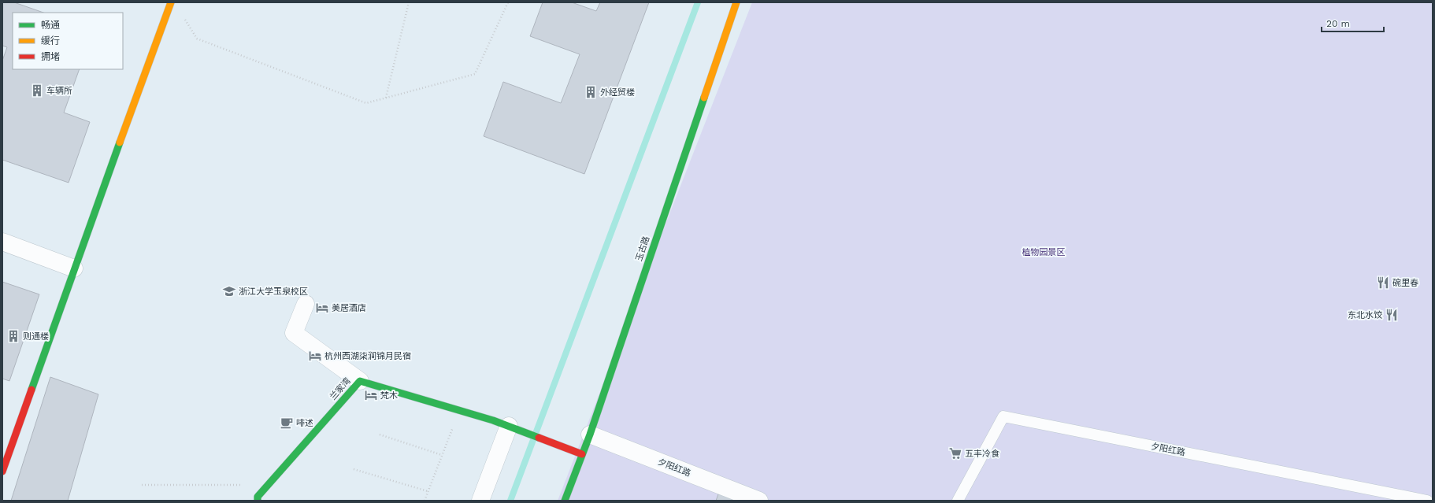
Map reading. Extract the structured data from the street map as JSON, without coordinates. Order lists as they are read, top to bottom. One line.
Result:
{"streets":{"street":["玉古路","兰家湾","夕阳红路"]},"crossings":[["玉古路","兰家湾"],["玉古路","夕阳红路"]],"parks":["植物园景区"],"places":{"building":["车辆所","外经贸楼","则通楼"],"restaurant":["碗里春","东北水饺"],"school or university":["浙江大学玉泉校区"],"hotel":["美居酒店","杭州西湖柒涧锦月民宿","梵木"],"cafe":["啡述"],"supermarket":["五丰冷食"]},"legend":["畅通","缓行","拥堵"],"scale_bar":"20 m"}
